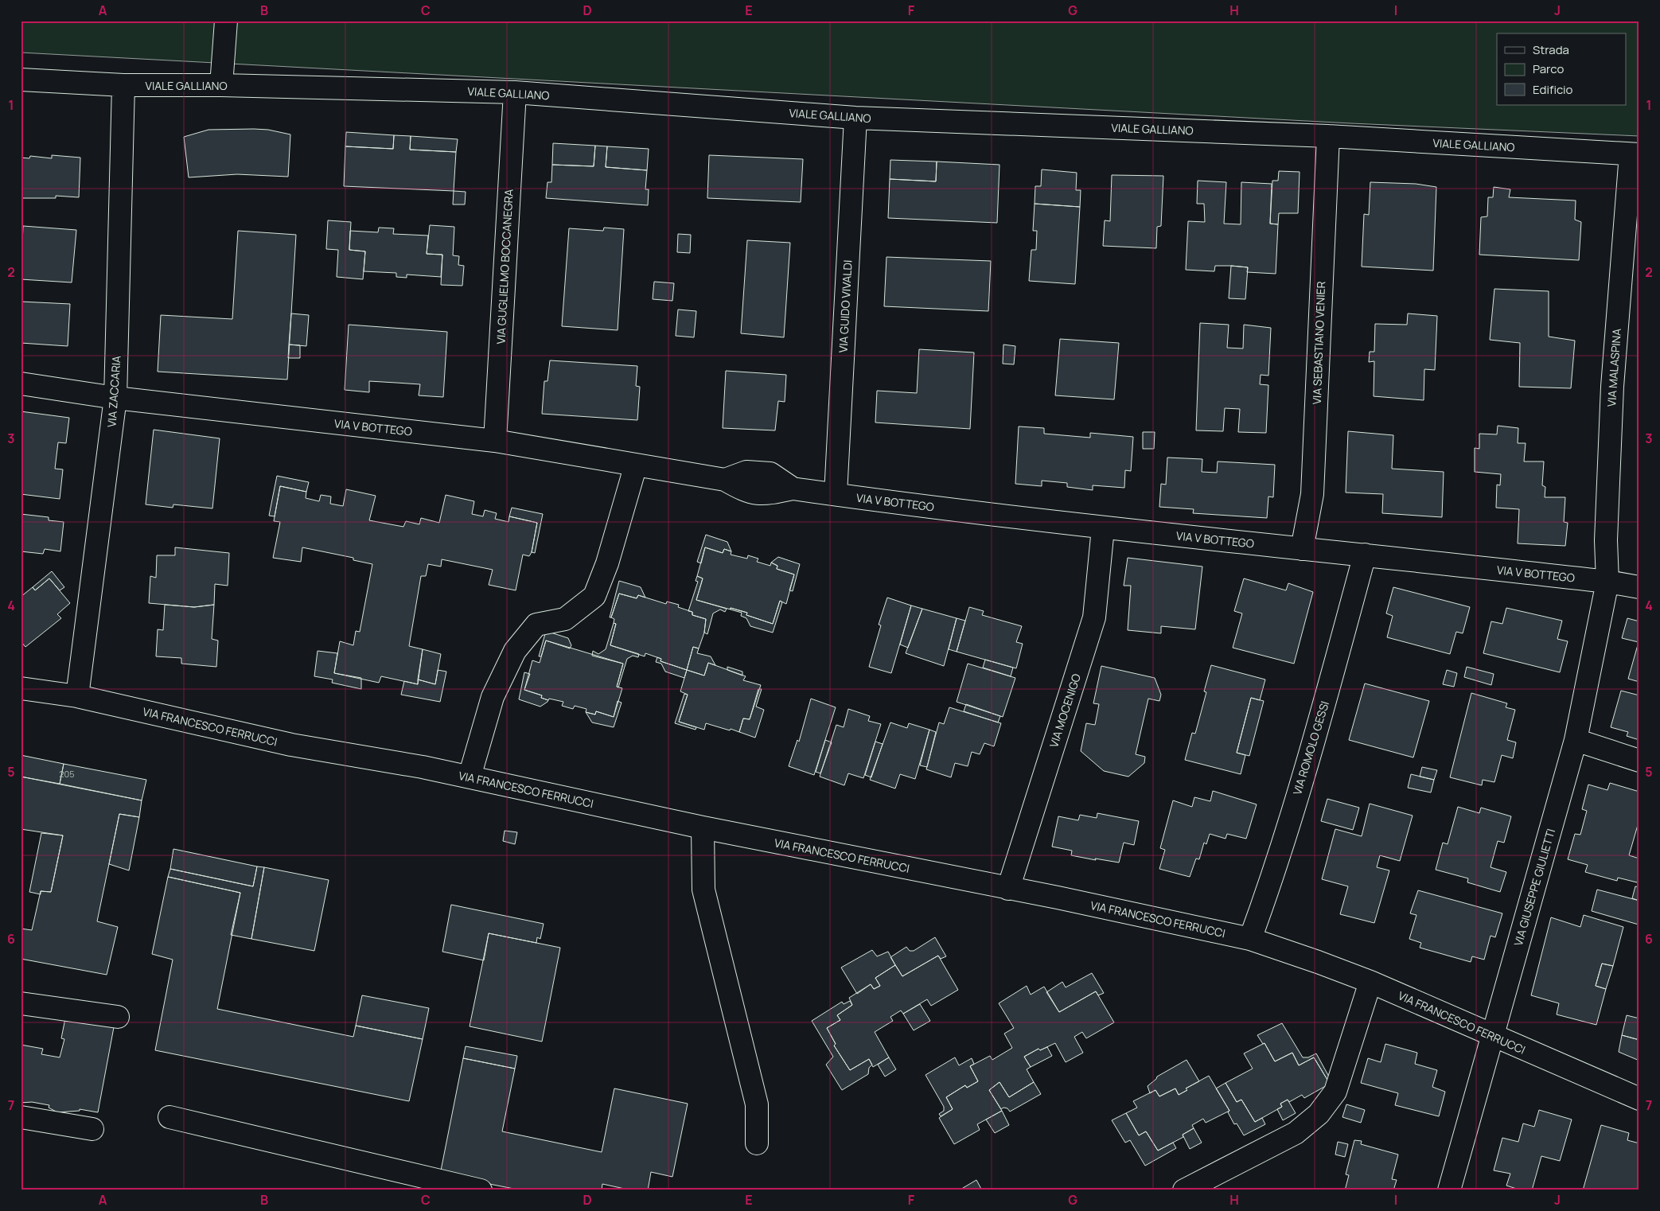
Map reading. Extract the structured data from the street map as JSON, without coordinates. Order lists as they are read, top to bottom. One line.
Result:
{"streets":{"street":["VIALE GALLIANO","VIA GUGLIELMO BOCCANEGRA","VIA GUIDO VIVALDI","VIA SEBASTIANO VENIER","VIA MALASPINA","VIA ZACCARIA","VIA V BOTTEGO","VIA MOCENIGO","VIA FRANCESCO FERRUCCI","VIA ROMOLO GESSI","VIA GIUSEPPE GIULIETTI"]},"crossings":[["VIALE GALLIANO","VIA GUGLIELMO BOCCANEGRA"],["VIALE GALLIANO","VIA GUIDO VIVALDI"],["VIALE GALLIANO","VIA SEBASTIANO VENIER"],["VIALE GALLIANO","VIA MALASPINA"],["VIALE GALLIANO","VIA ZACCARIA"],["VIA GUGLIELMO BOCCANEGRA","VIA V BOTTEGO"],["VIA GUIDO VIVALDI","VIA V BOTTEGO"],["VIA SEBASTIANO VENIER","VIA V BOTTEGO"],["VIA MALASPINA","VIA V BOTTEGO"],["VIA MALASPINA","VIA GIUSEPPE GIULIETTI"],["VIA ZACCARIA","VIA V BOTTEGO"],["VIA ZACCARIA","VIA FRANCESCO FERRUCCI"],["VIA V BOTTEGO","VIA MOCENIGO"],["VIA V BOTTEGO","VIA ROMOLO GESSI"],["VIA V BOTTEGO","VIA GIUSEPPE GIULIETTI"],["VIA MOCENIGO","VIA FRANCESCO FERRUCCI"],["VIA FRANCESCO FERRUCCI","VIA ROMOLO GESSI"],["VIA FRANCESCO FERRUCCI","VIA GIUSEPPE GIULIETTI"]],"house_numbers":["205"],"legend":["Strada","Parco","Edificio"],"grid":{"columns":["A","B","C","D","E","F","G","H","I","J"],"rows":["1","2","3","4","5","6","7"]}}
